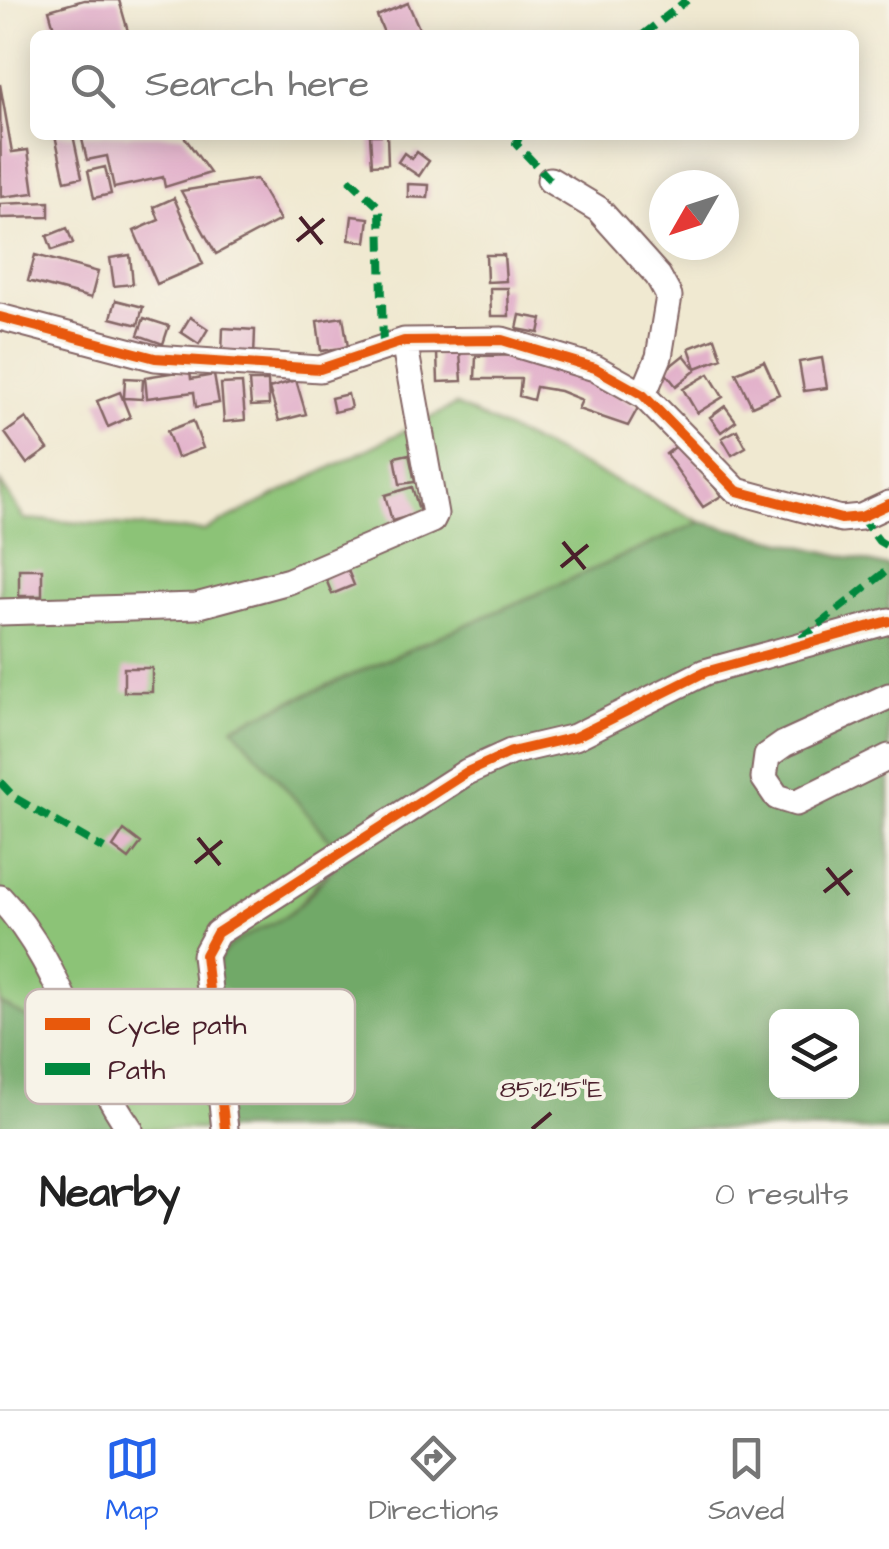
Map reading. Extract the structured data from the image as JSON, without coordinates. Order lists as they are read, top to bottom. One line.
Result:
{"legend":["Cycle path","Path"],"north":"bottom left","page":{"search":"Search here","heading":["Nearby","0 results"],"nav":["Map","Directions","Saved"]},"coordinates":["85°12'15\"E"]}
